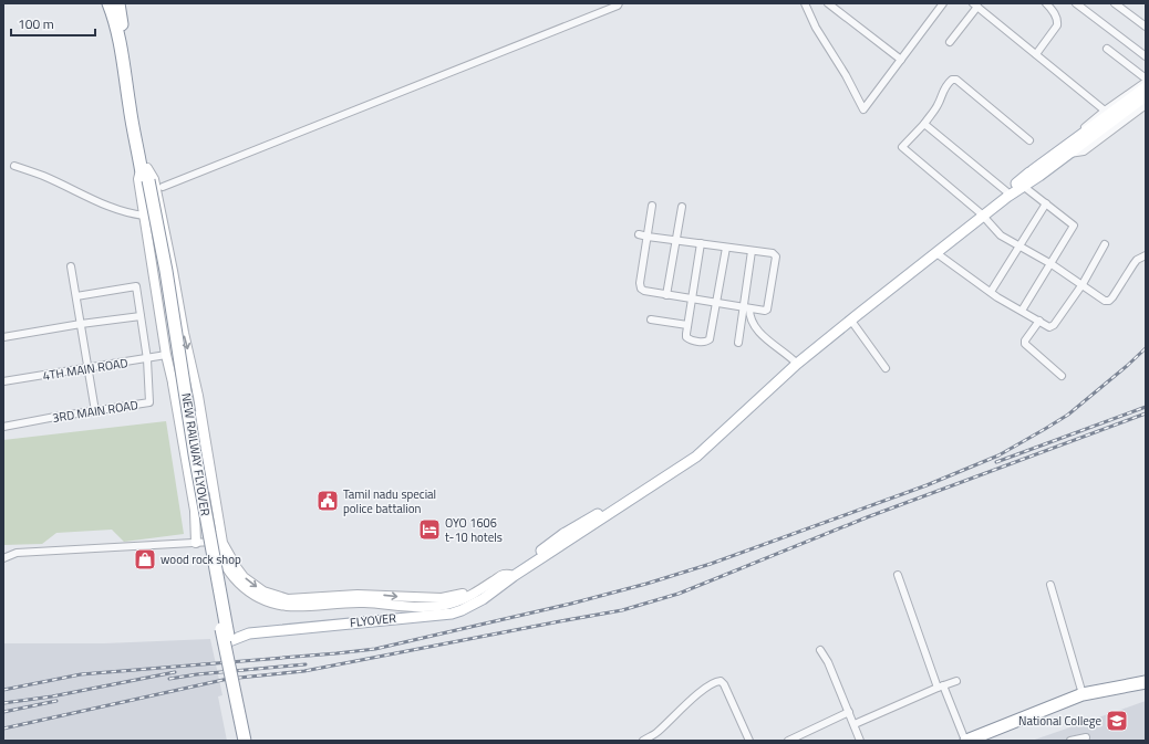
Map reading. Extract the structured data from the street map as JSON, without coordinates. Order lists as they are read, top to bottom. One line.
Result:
{"streets":{"highway":["NEW RAILWAY FLYOVER"],"main road":["FLYOVER"],"street":["4TH MAIN ROAD","3RD MAIN ROAD"]},"crossings":[["4TH MAIN ROAD","3RD MAIN ROAD"],["NEW RAILWAY FLYOVER","FLYOVER"]],"places":{"public building":["Tamil nadu special police battalion"],"hotel":["OYO 1606 t-10 hotels"],"shop":["wood rock shop"],"school or university":["National College"]},"scale_bar":"100 m"}
